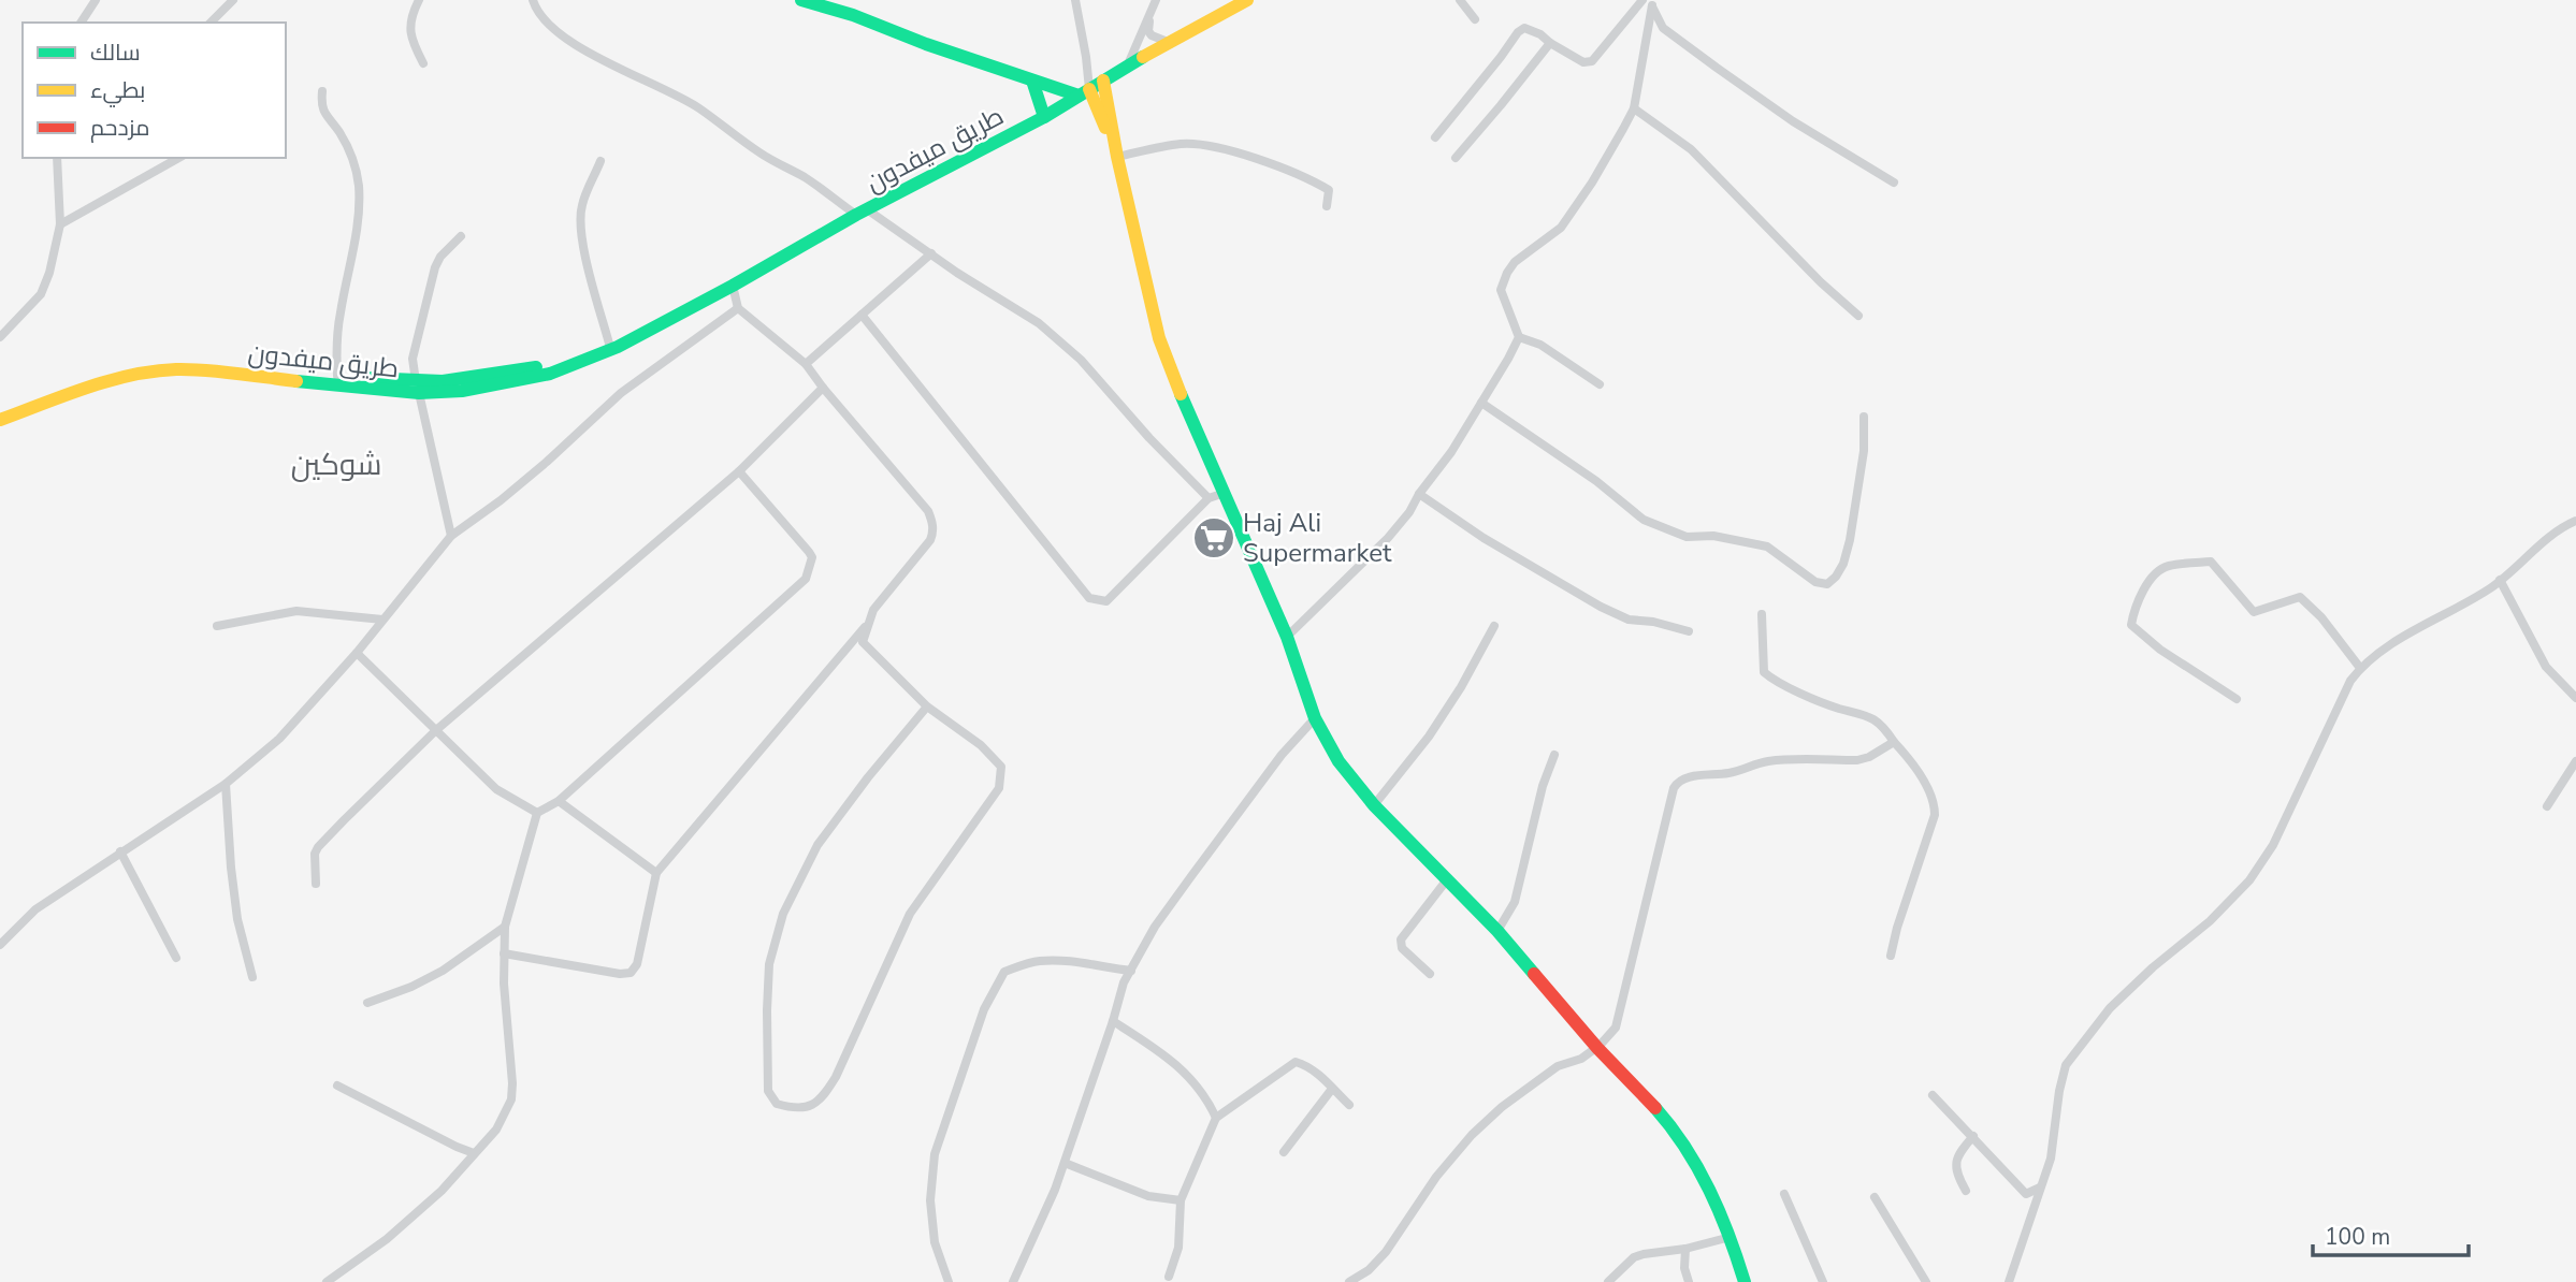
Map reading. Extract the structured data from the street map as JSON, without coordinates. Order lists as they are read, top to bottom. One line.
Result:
{"streets":{"main road":["طريق ميفدون"]},"districts":["شوكين"],"places":{"supermarket":["Haj Ali Supermarket"]},"legend":["سالك","بطيء","مزدحم"],"scale_bar":"100 m"}
